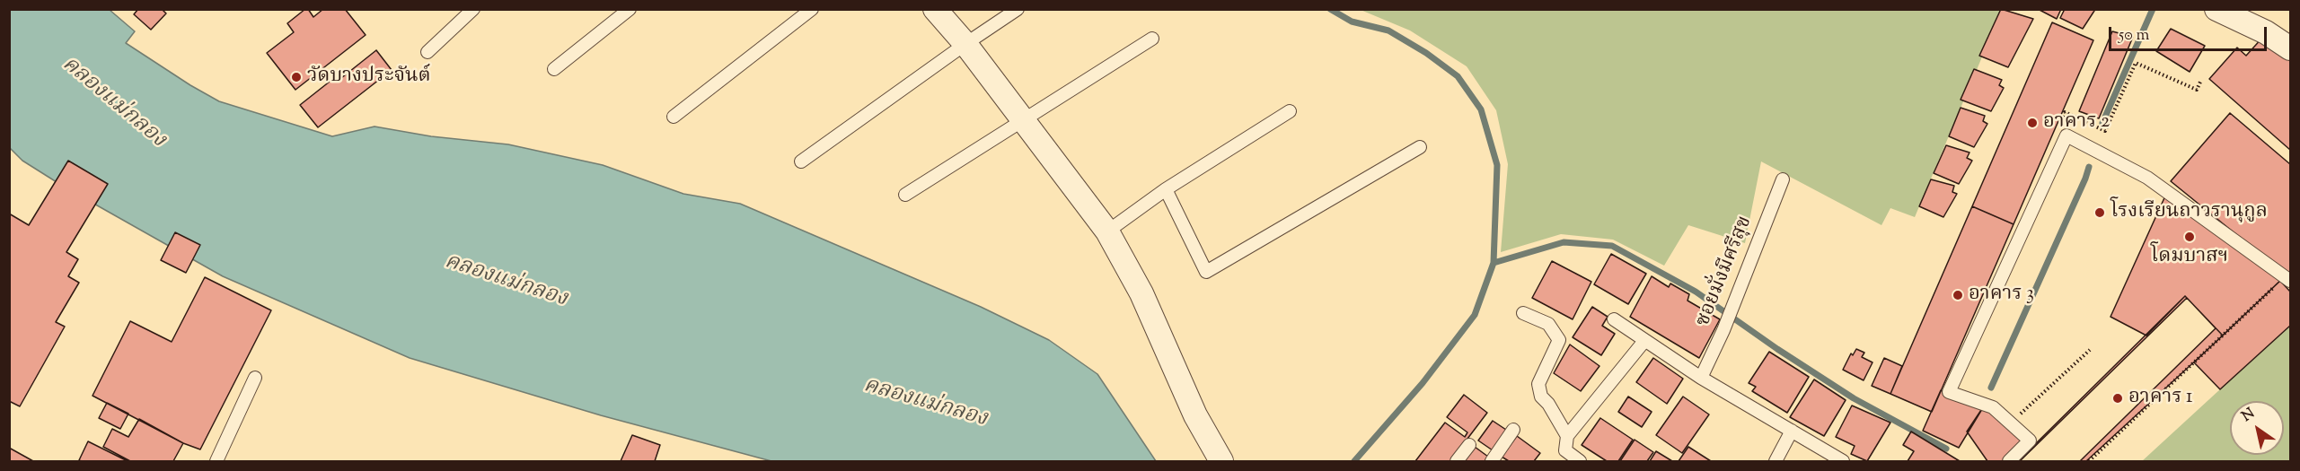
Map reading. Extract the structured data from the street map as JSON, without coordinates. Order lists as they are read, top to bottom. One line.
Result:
{"streets":{"lane":["ซอยมั่งมีศรีสุข"]},"water":["คลองแม่กลอง"],"places":["วัดบางประจันต์","อาคาร 2","โรงเรียนถาวรานุกูล","โดมบาสฯ","อาคาร 3","อาคาร 1"],"scale_bar":"50 m","north":"top left"}
